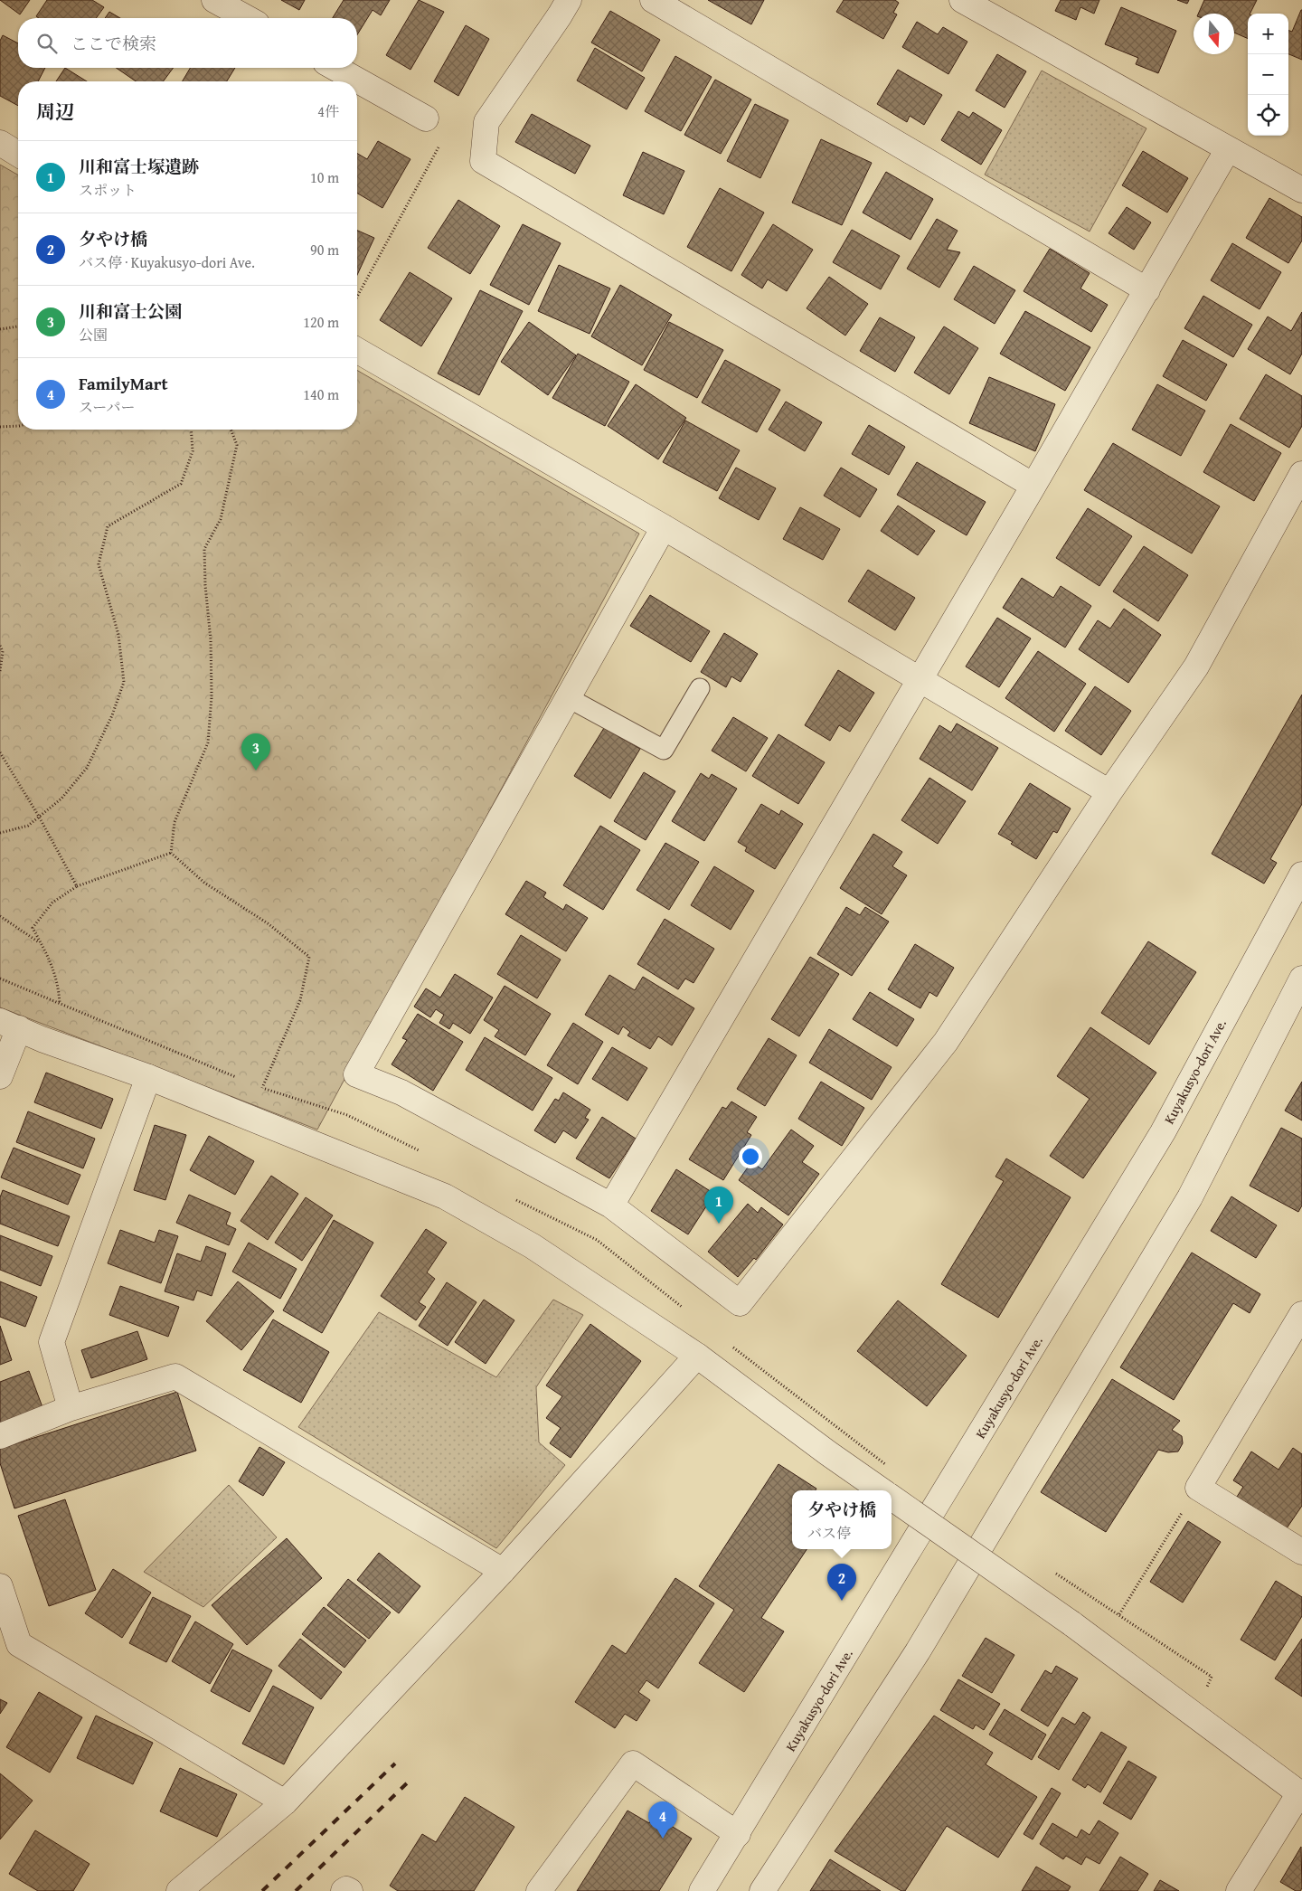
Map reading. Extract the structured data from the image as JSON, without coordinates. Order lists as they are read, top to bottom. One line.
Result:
{"streets":{"street":["Kuyakusyo-dori Ave."]},"north":"bottom","page":{"map_buttons":["+","−"],"search":"ここで検索","heading":["周辺","4件"],"list":[{"mark":"1","name":"川和富士塚遺跡","note":"スポット","value":"10 m"},{"mark":"2","name":"夕やけ橋","note":"バス停 · Kuyakusyo-dori Ave.","value":"90 m"},{"mark":"3","name":"川和富士公園","note":"公園","value":"120 m"},{"mark":"4","name":"FamilyMart","note":"スーパー","value":"140 m"}],"pins":["3","1","2","4"],"popup":["夕やけ橋","バス停"]}}
